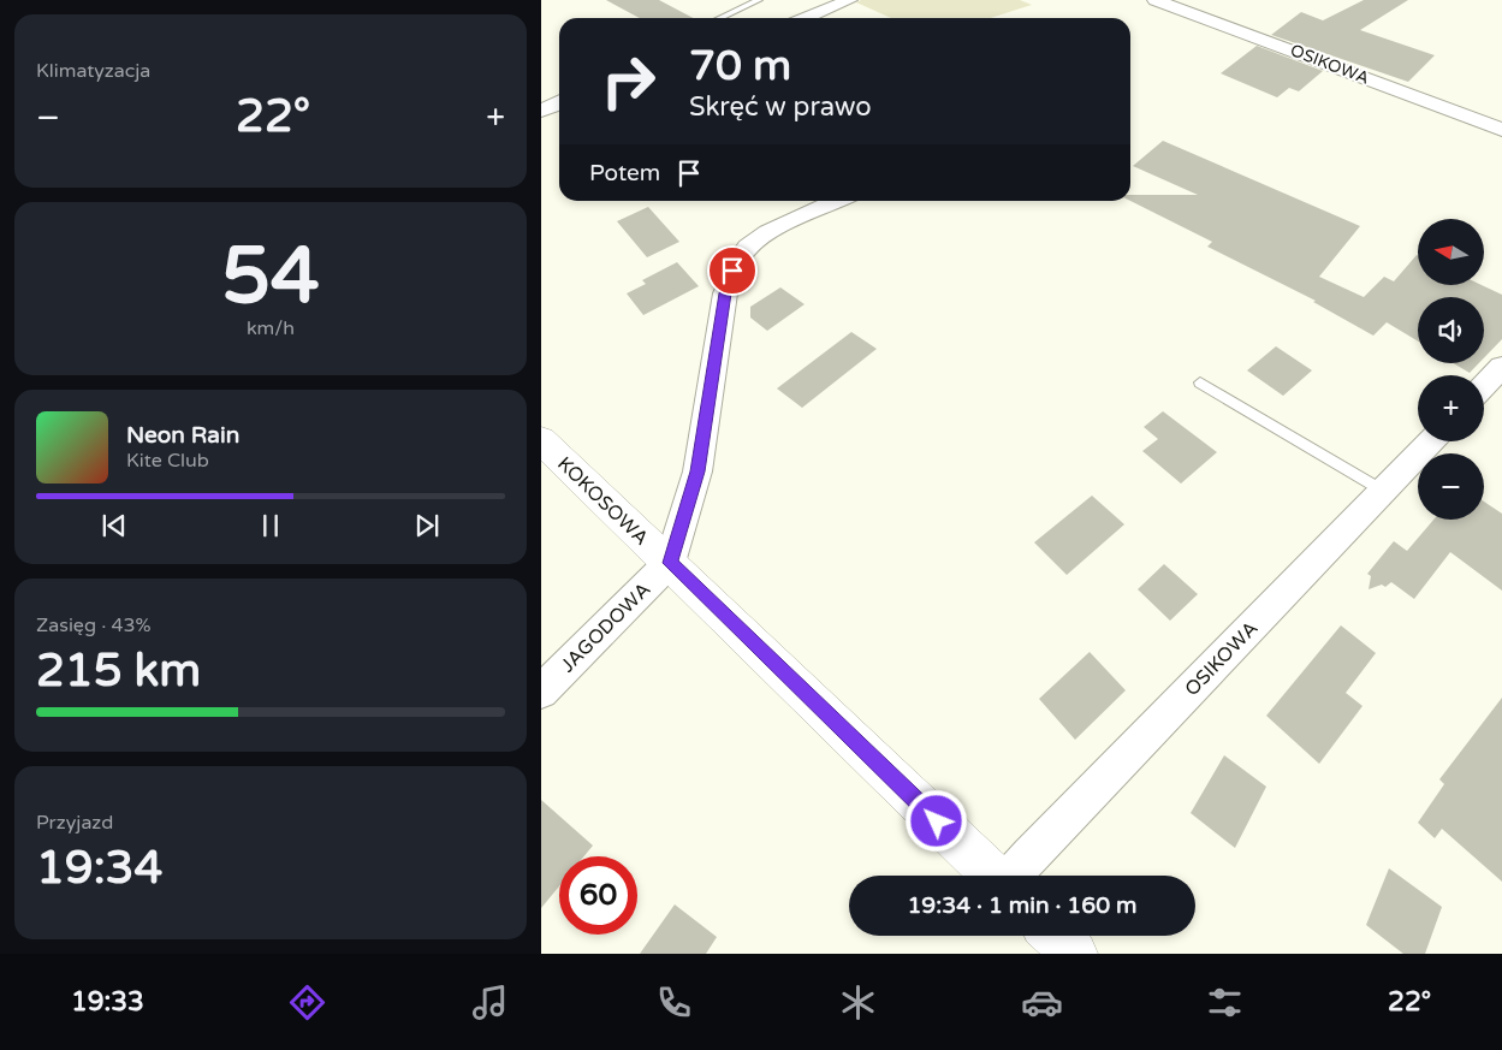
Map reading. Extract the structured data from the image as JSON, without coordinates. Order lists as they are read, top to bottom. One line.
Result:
{"streets":{"main road":["KOKOSOWA"],"street":["OSIKOWA","JAGODOWA"]},"crossings":[["KOKOSOWA","JAGODOWA"]],"north":"left","page":{"tile":["Klimatyzacja",["54","km/h"],["Zasięg · 43%","215 km"],["Przyjazd","19:34"]],"turn":["70 m","Skręć w prawo"],"heat":["−","22°","+"],"then":"Potem","map_buttons":["+","−"],"song":["Neon Rain","Kite Club"],"limit":"60","trip":"19:34 · 1 min · 160 m","tabs":["19:33","22°"]}}
